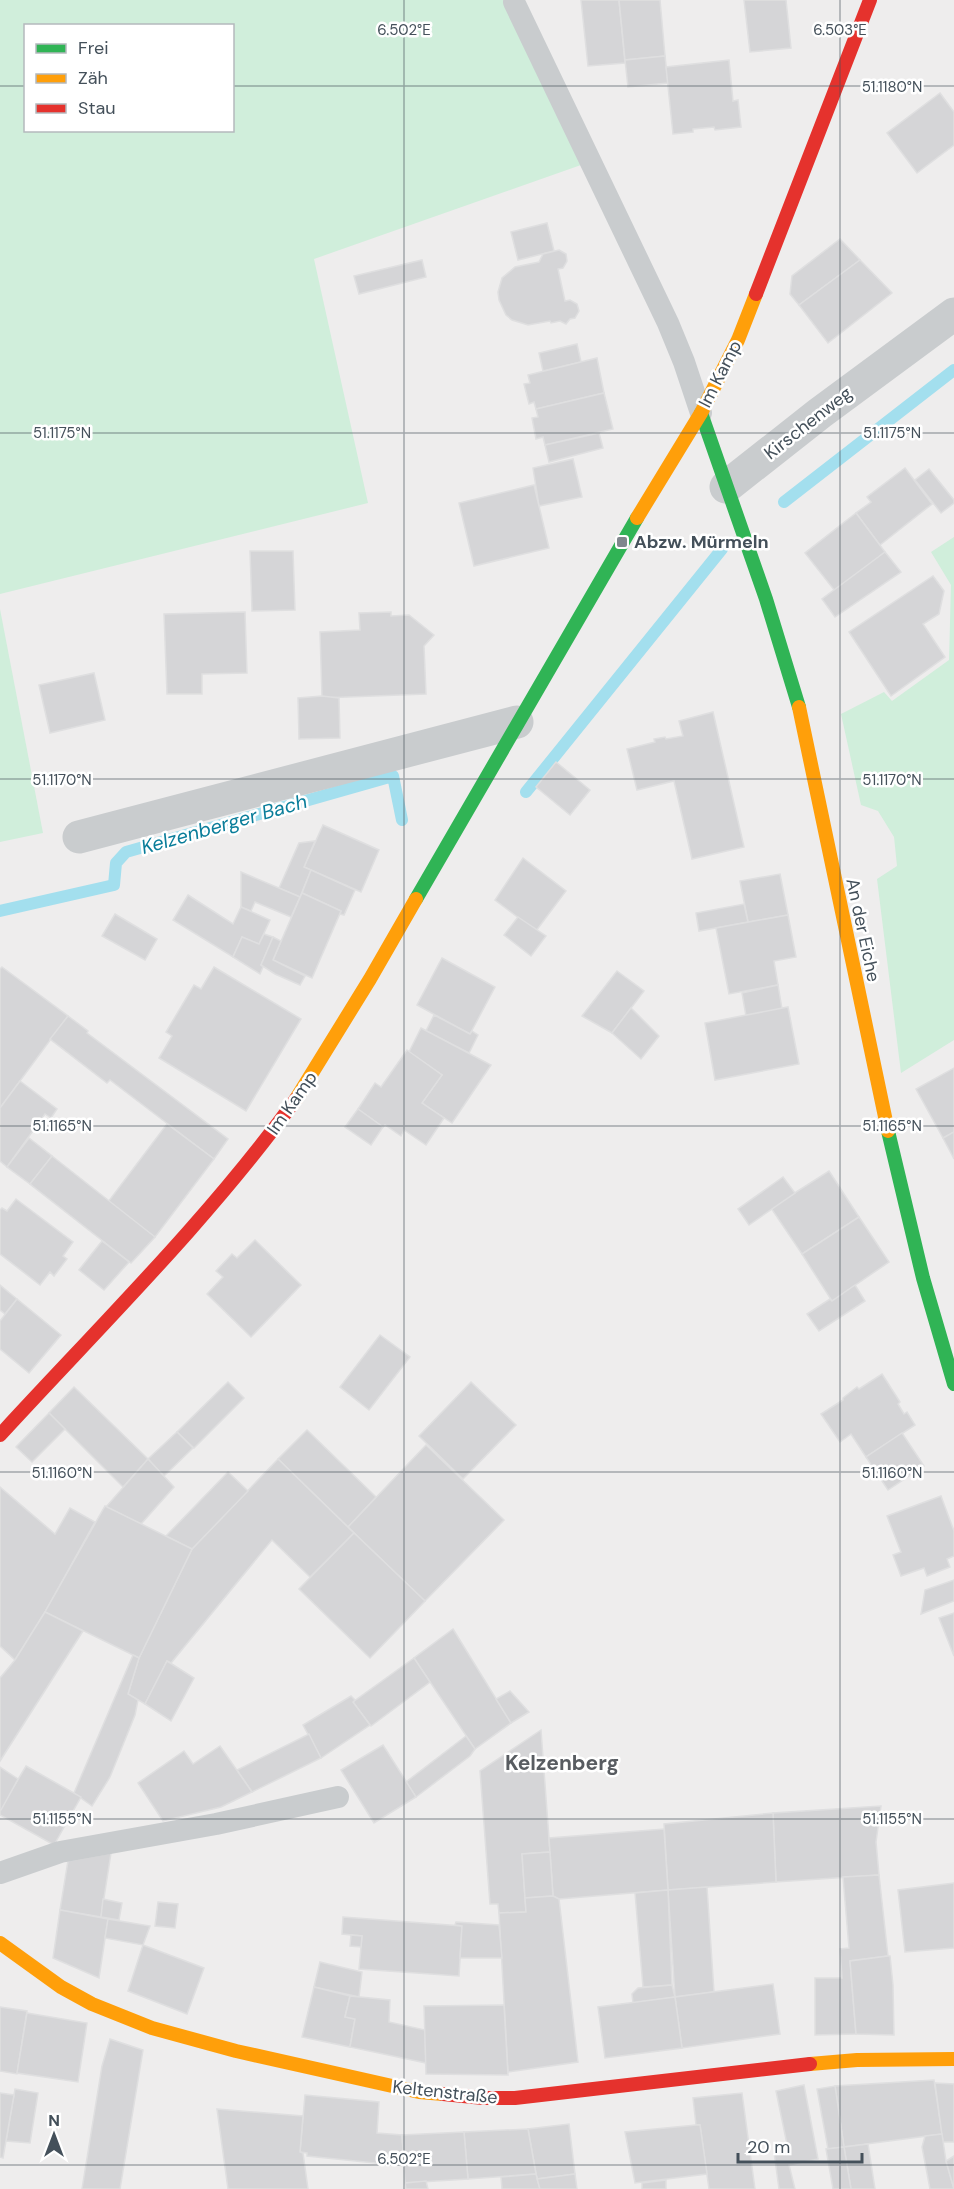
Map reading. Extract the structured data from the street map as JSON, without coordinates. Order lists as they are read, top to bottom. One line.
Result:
{"streets":{"street":["Im Kamp","Kirschenweg","An der Eiche","Keltenstraße"]},"crossings":[["Kirschenweg","An der Eiche"]],"districts":["Kelzenberg"],"water":["Kelzenberger Bach"],"places":{"transit":["Abzw. Mürmeln"]},"legend":["Frei","Zäh","Stau"],"scale_bar":"20 m","north":"top","coordinates":["6.502°E","6.503°E","51.1180°N","51.1175°N","51.1170°N","51.1165°N","51.1160°N","51.1155°N"]}
